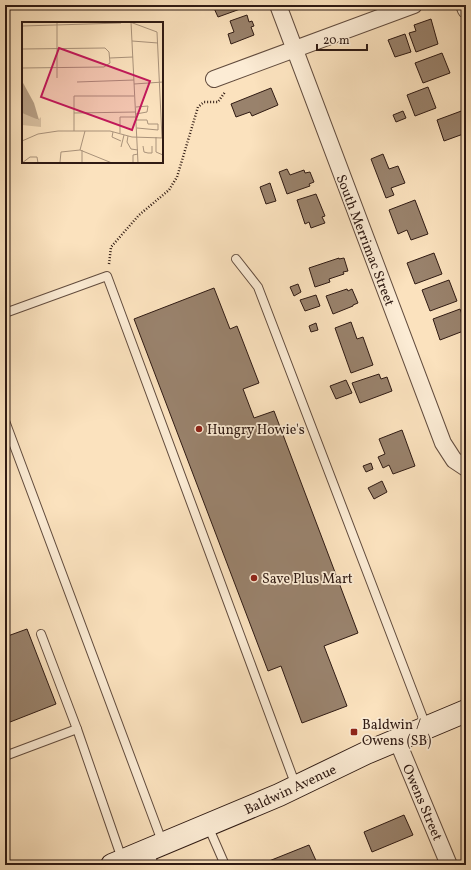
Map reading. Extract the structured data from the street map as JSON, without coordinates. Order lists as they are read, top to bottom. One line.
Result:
{"streets":{"main road":["Baldwin Avenue"],"street":["South Merrimac Street","Owens Street"]},"crossings":[["Baldwin Avenue","Owens Street"]],"places":{"other":["Hungry Howie's","Save Plus Mart"],"transit":["Baldwin / Owens (SB)"]},"scale_bar":"20 m"}
